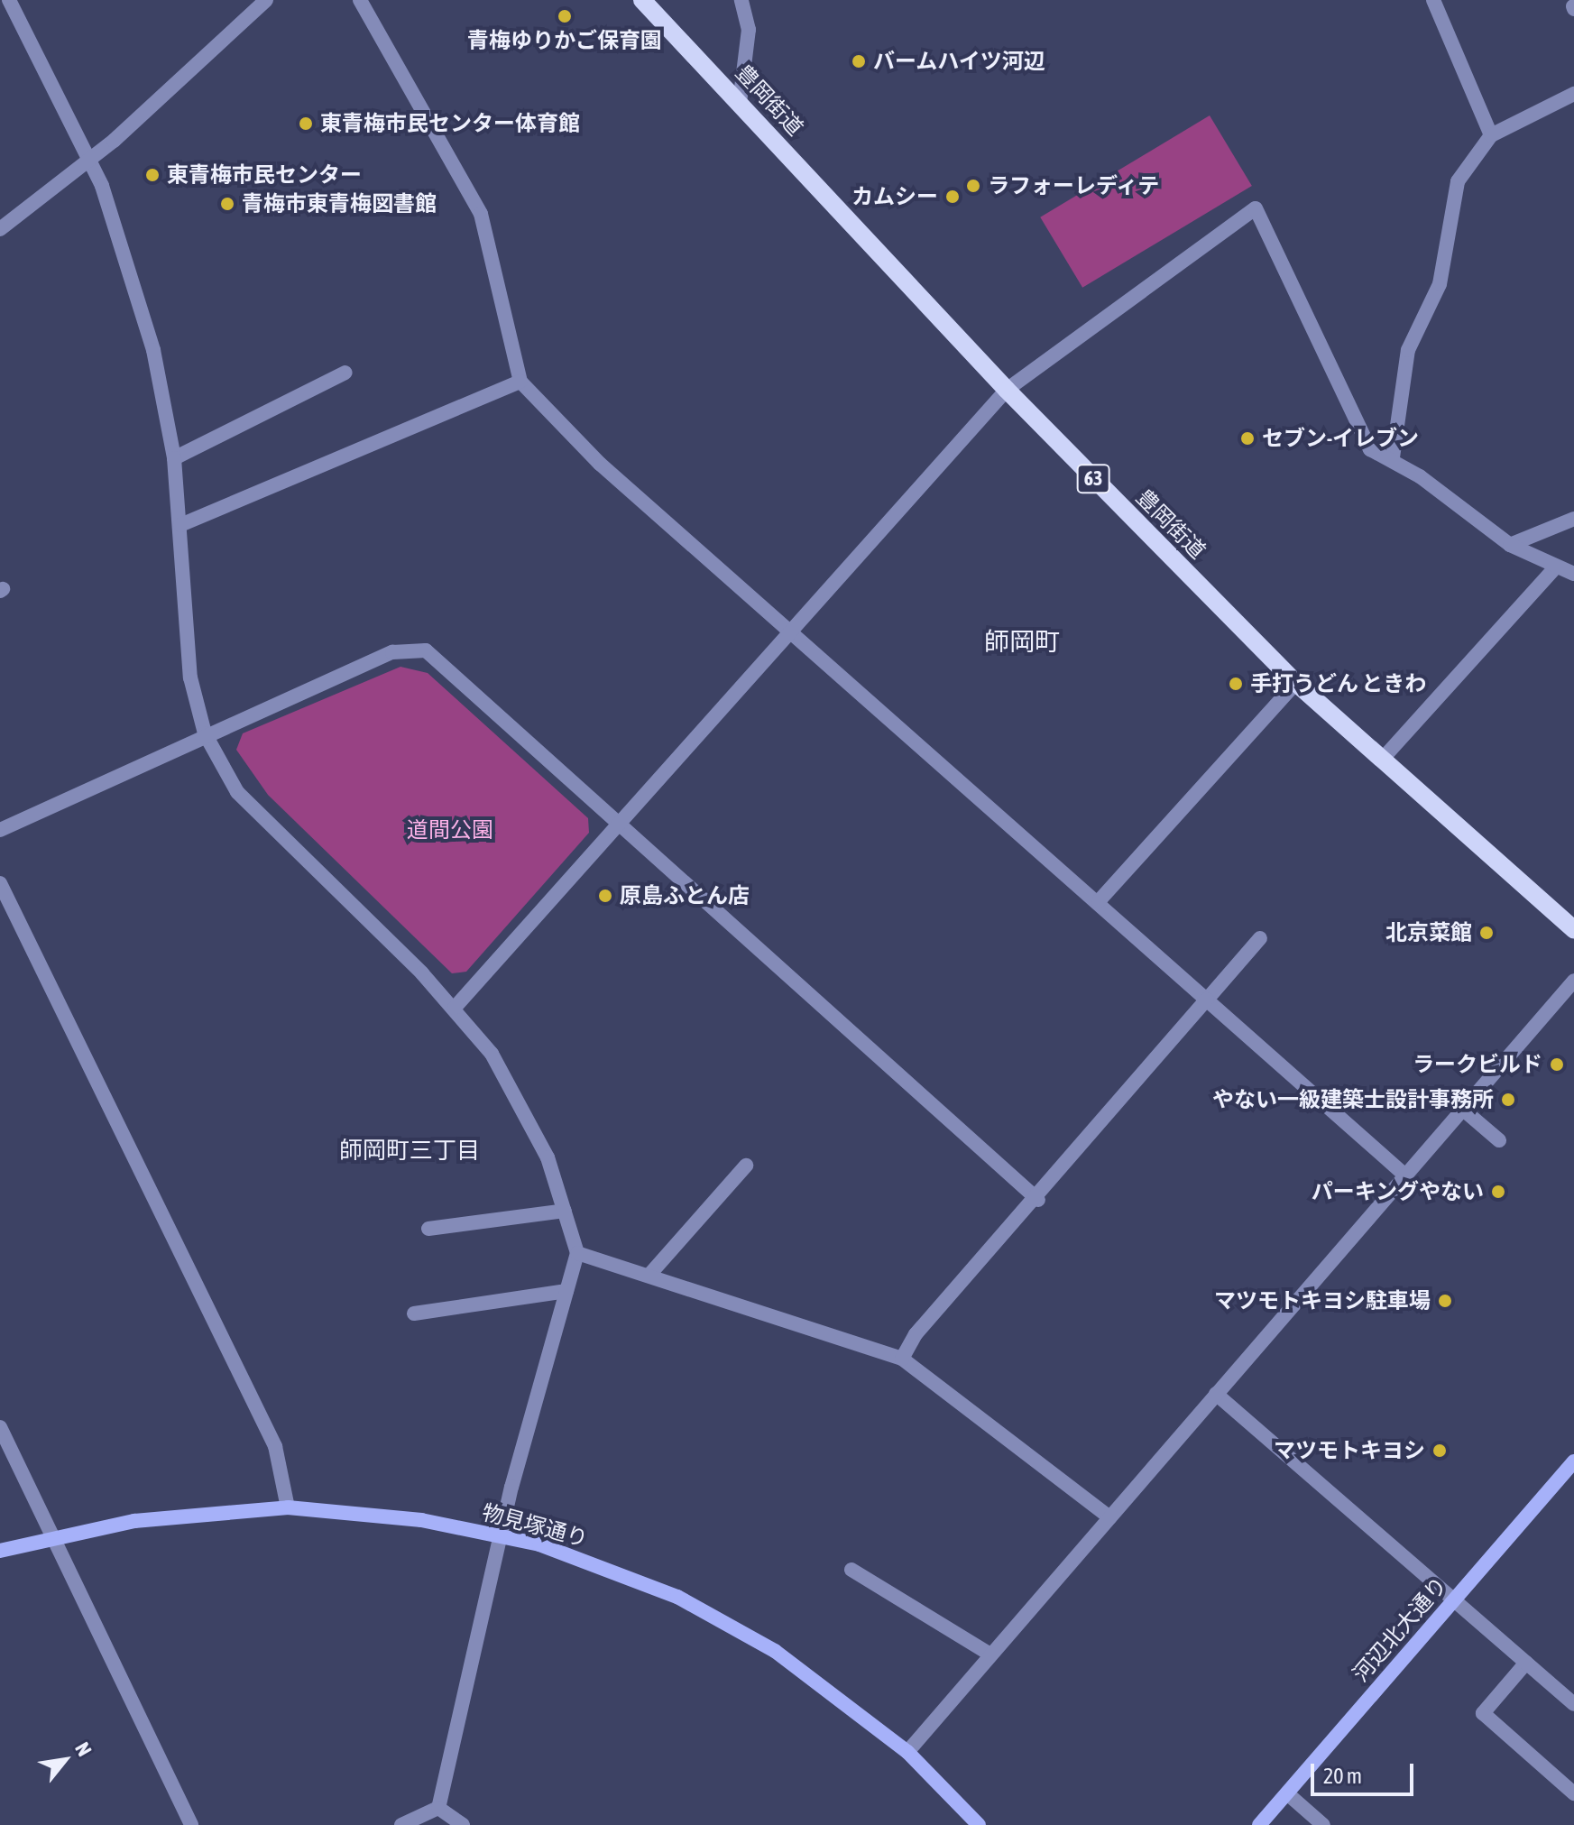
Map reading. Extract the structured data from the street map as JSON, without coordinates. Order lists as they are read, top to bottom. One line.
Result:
{"streets":{"main road":["豊岡街道","63"],"street":["物見塚通り","河辺北大通り"]},"districts":["師岡町","師岡町三丁目"],"parks":["道間公園"],"places":["青梅ゆりかご保育園","バームハイツ河辺","東青梅市民センター体育館","東青梅市民センター","ラフォーレディテ","カムシー","青梅市東青梅図書館","セブン-イレブン","手打うどん ときわ","原島ふとん店","北京菜館","ラークビルド","やない一級建築士設計事務所","パーキングやない","マツモトキヨシ駐車場","マツモトキヨシ"],"scale_bar":"20 m","north":"top right"}
